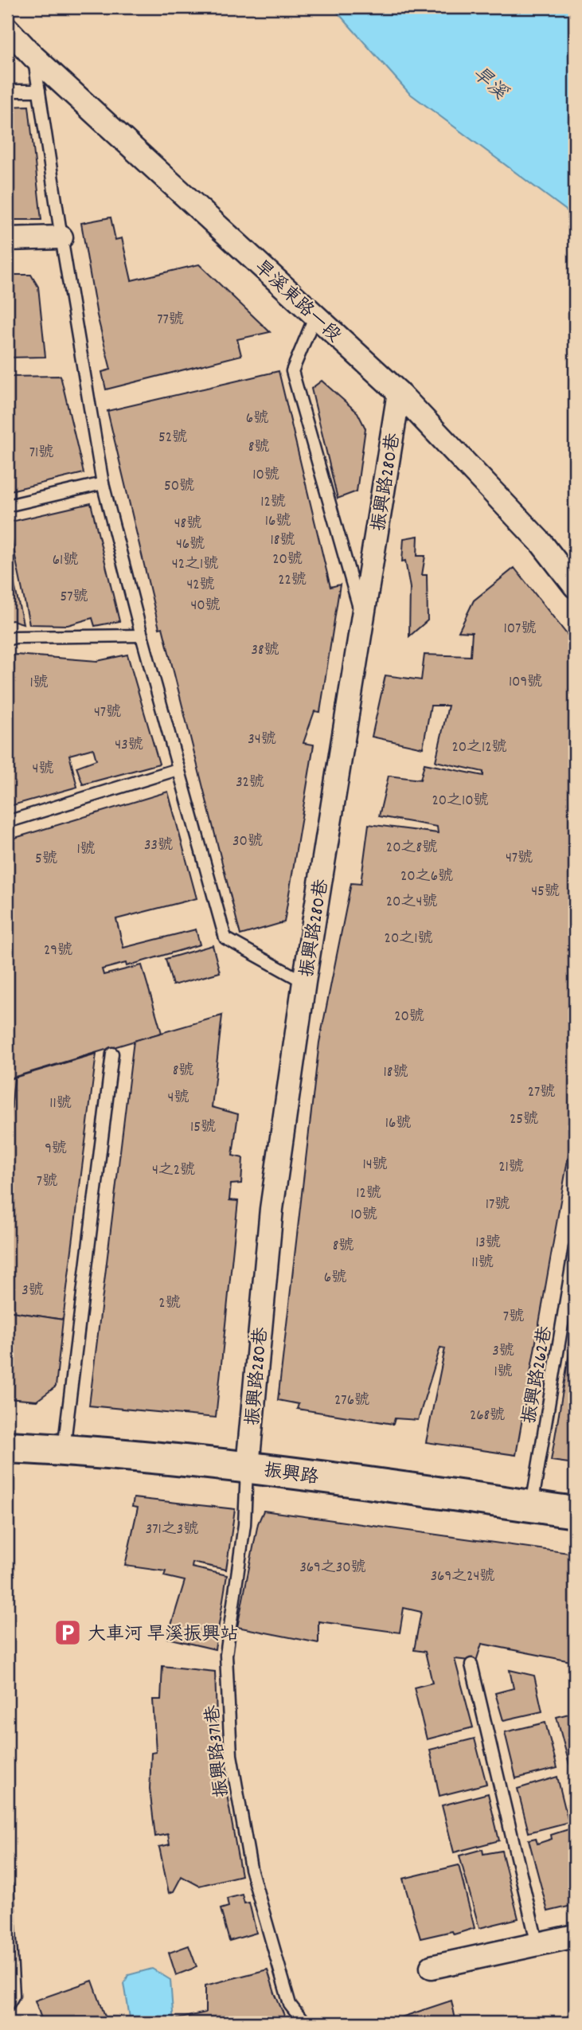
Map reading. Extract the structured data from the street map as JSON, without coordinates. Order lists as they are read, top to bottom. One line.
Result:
{"streets":{"main road":["振興路"],"street":["旱溪東路一段","振興路280巷"],"lane":["振興路262巷","振興路371巷"]},"crossings":[["旱溪東路一段","振興路280巷"],["振興路280巷","振興路"],["振興路280巷","振興路371巷"],["振興路262巷","振興路"],["振興路","振興路371巷"]],"water":["旱溪"],"places":{"parking":["大車河 旱溪振興站"]},"house_numbers":["77號","6號","52號","8號","71號","10號","50號","12號","16號","48號","18號","46號","20號","61號","42之1號","22號","42號","57號","40號","107號","38號","109號","1號","47號","34號","43號","20之12號","4號","32號","20之10號","30號","33號","20之8號","1號","47號","5號","20之6號","45號","20之4號","20之1號","29號","20號","8號","18號","27號","4號","11號","25號","16號","15號","9號","14號","21號","4之2號","7號","12號","17號","10號","13號","8號","11號","6號","3號","2號","7號","3號","1號","276號","268號","371之3號","369之30號","369之24號"]}
